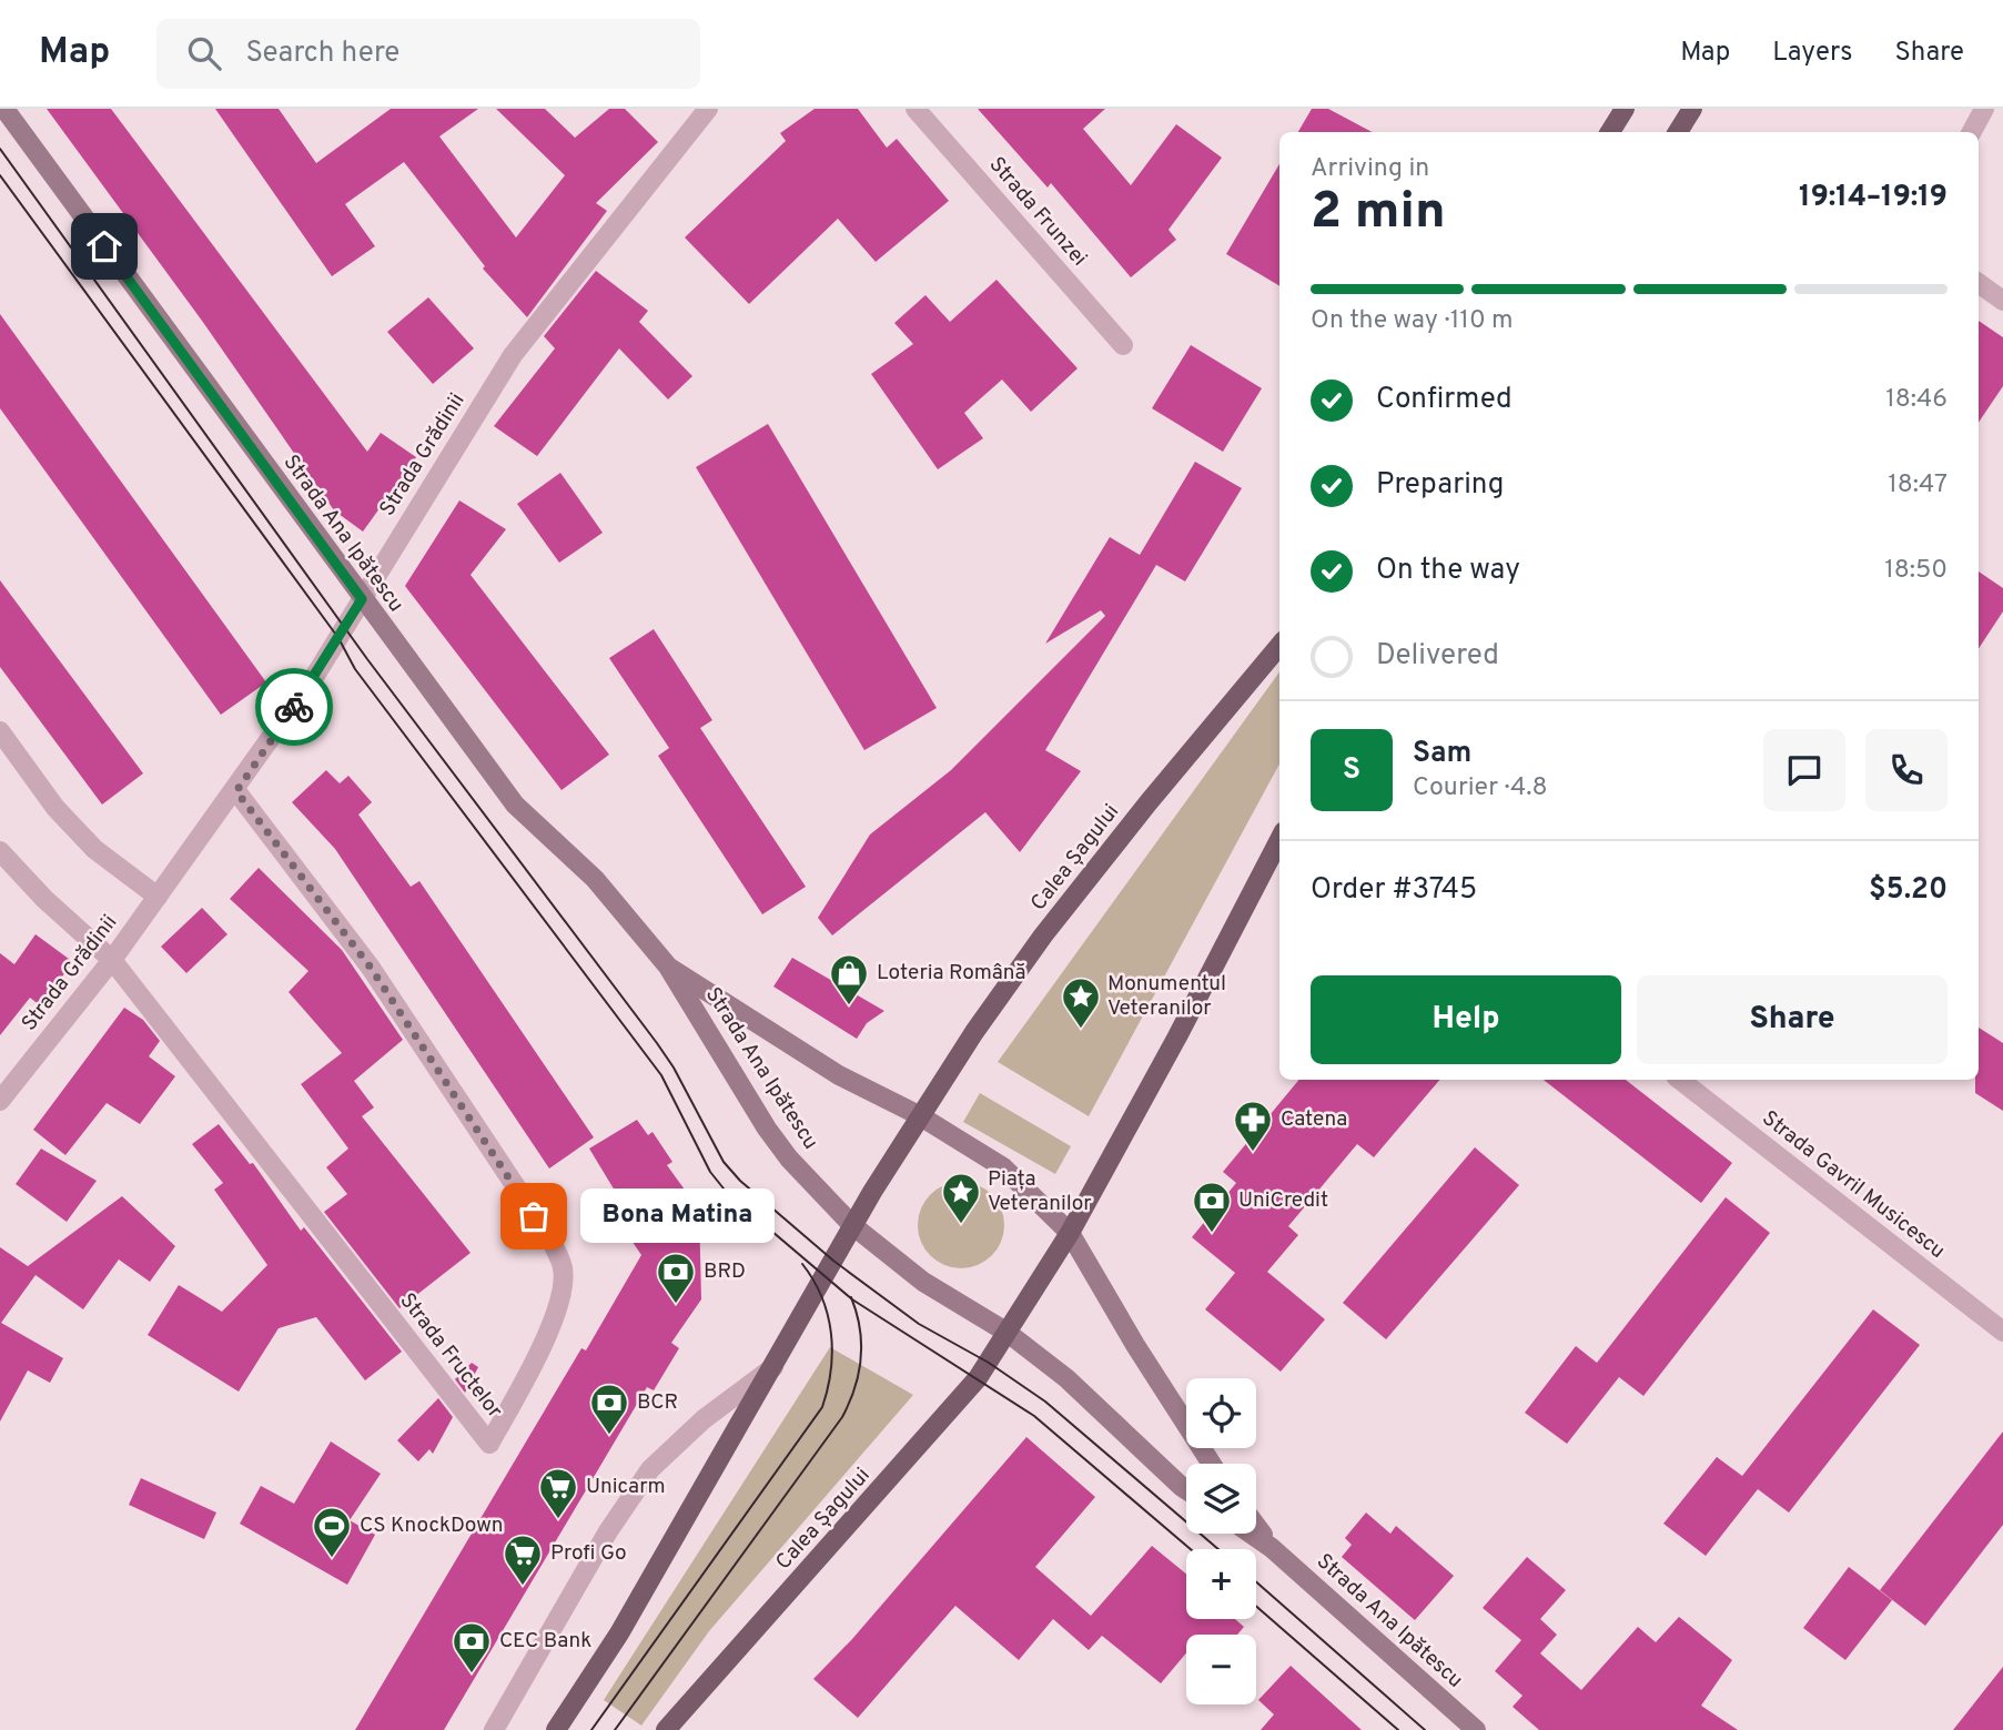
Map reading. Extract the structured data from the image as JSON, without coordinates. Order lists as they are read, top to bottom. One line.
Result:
{"streets":{"main road":["Calea Șagului"],"street":["Strada Frunzei","Strada Grădinii","Strada Ana Ipătescu","Strada Gavril Musicescu","Strada Fructelor"]},"crossings":[["Strada Grădinii","Strada Ana Ipătescu"],["Strada Grădinii","Strada Fructelor"],["Strada Ana Ipătescu","Calea Șagului"]],"places":{"shop":["Loteria Română"],"place":["Monumentul Veteranilor","Piața Veteranilor"],"pharmacy":["Catena"],"other":["Bona Matina"],"bank":["UniCredit","BRD","BCR","CEC Bank"],"supermarket":["Unicarm","Profi Go"],"sports":["CS KnockDown"]},"page":{"header":"Map","search":"Search here","nav":["Map","Layers","Share"],"heading":["2 min","Arriving in","19:14–19:19"],"panel":["Sam","Courier · 4.8","Order #3745","$5.20"],"bar":"On the way · 110 m","list":[["Confirmed","18:46"],["Preparing","18:47"],["On the way","18:50"],"Delivered"],"round":"S","buttons":["Help","Share"],"bubble":"Bona Matina","map_buttons":["+","−"]}}
